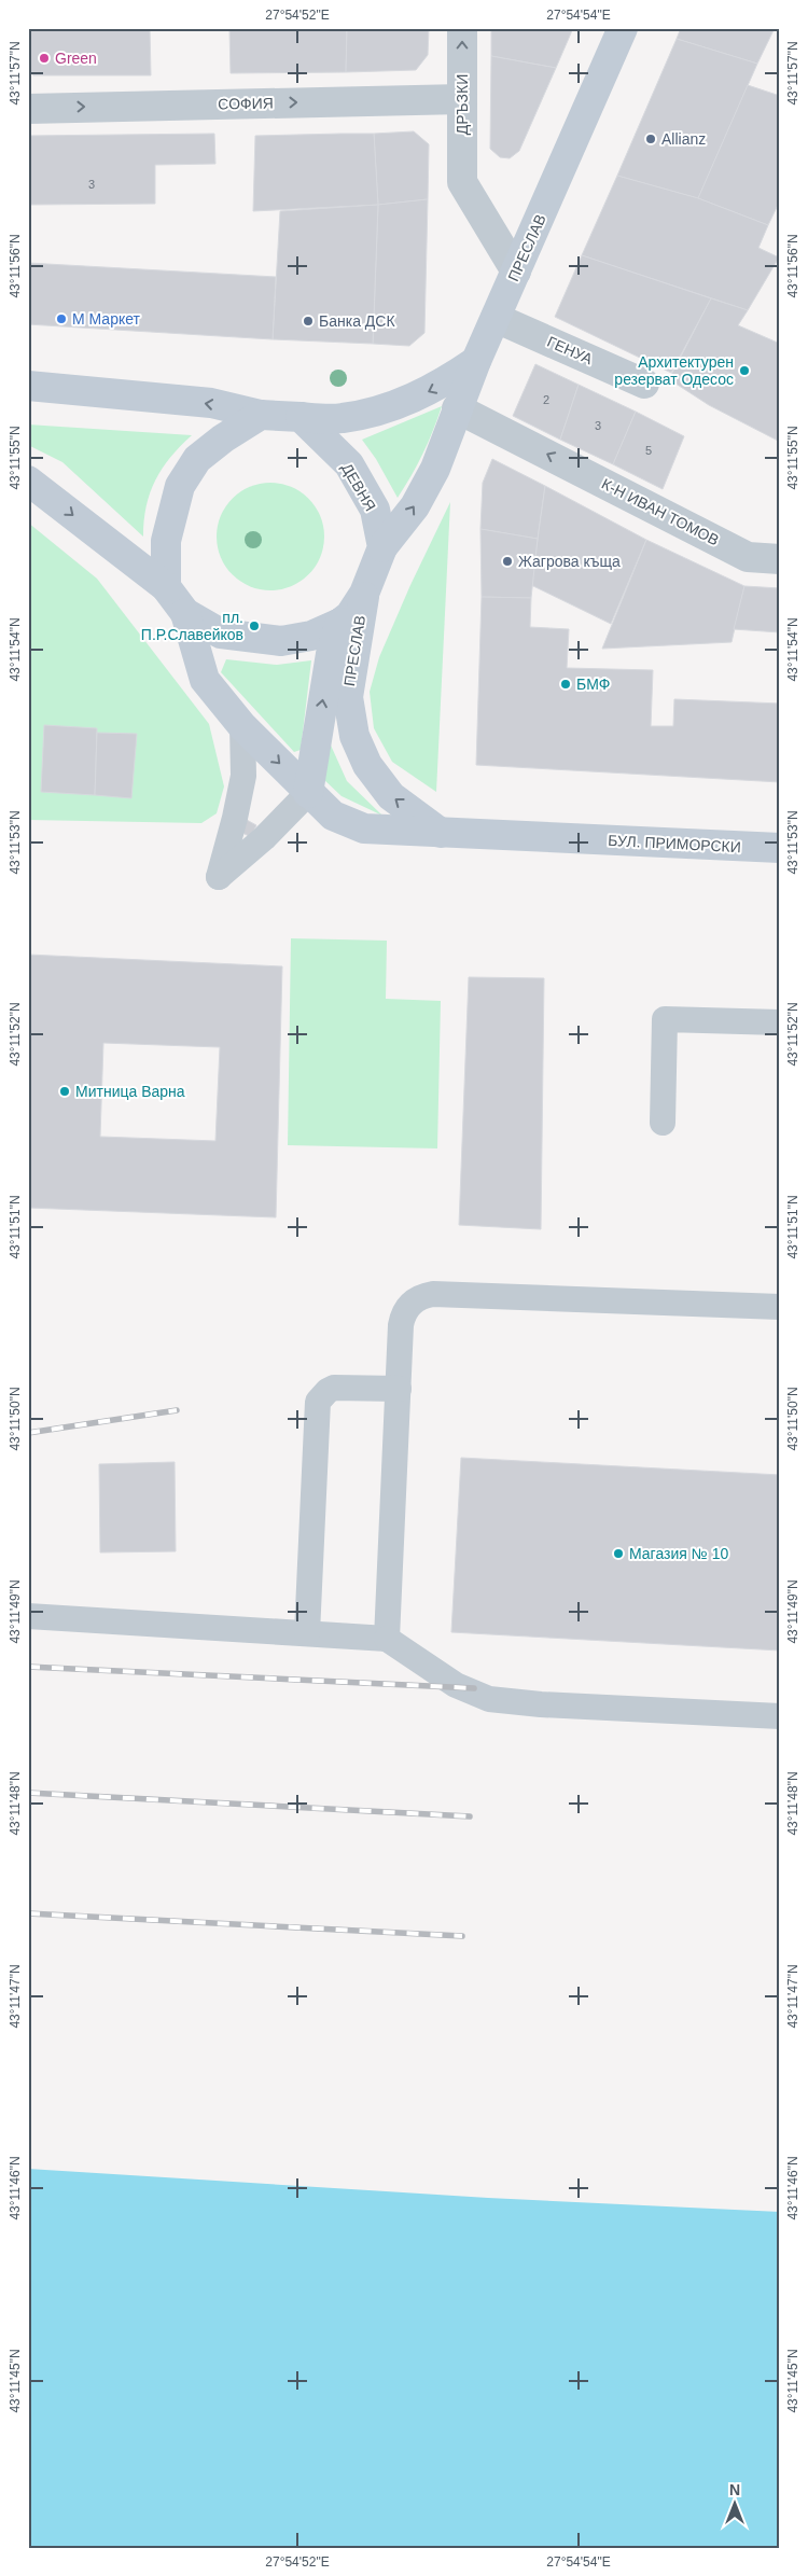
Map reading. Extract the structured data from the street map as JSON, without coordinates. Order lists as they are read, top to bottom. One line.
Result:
{"streets":{"main road":["ПРЕСЛАВ","ДЕВНЯ","БУЛ. ПРИМОРСКИ"],"street":["СОФИЯ","ДРЪЗКИ","ГЕНУА","К-Н ИВАН ТОМОВ"]},"crossings":[["СОФИЯ","ДРЪЗКИ"],["ДРЪЗКИ","ПРЕСЛАВ"],["ПРЕСЛАВ","ГЕНУА"],["ПРЕСЛАВ","ДЕВНЯ"],["ПРЕСЛАВ","К-Н ИВАН ТОМОВ"],["ПРЕСЛАВ","БУЛ. ПРИМОРСКИ"]],"one_way":["СОФИЯ","К-Н ИВАН ТОМОВ"],"places":["Green","Allianz","М Маркет","Банка ДСК","Архитектурен резерват Одесос","Жагрова къща","пл. П.Р.Славeйков","БМФ","Митница Варна","Магазия № 10"],"house_numbers":["3","2","3","5"],"north":"top","coordinates":["27°54'52\"E","27°54'54\"E","43°11'57\"N","43°11'56\"N","43°11'55\"N","43°11'54\"N","43°11'53\"N","43°11'52\"N","43°11'51\"N","43°11'50\"N","43°11'49\"N","43°11'48\"N","43°11'47\"N","43°11'46\"N","43°11'45\"N"]}
